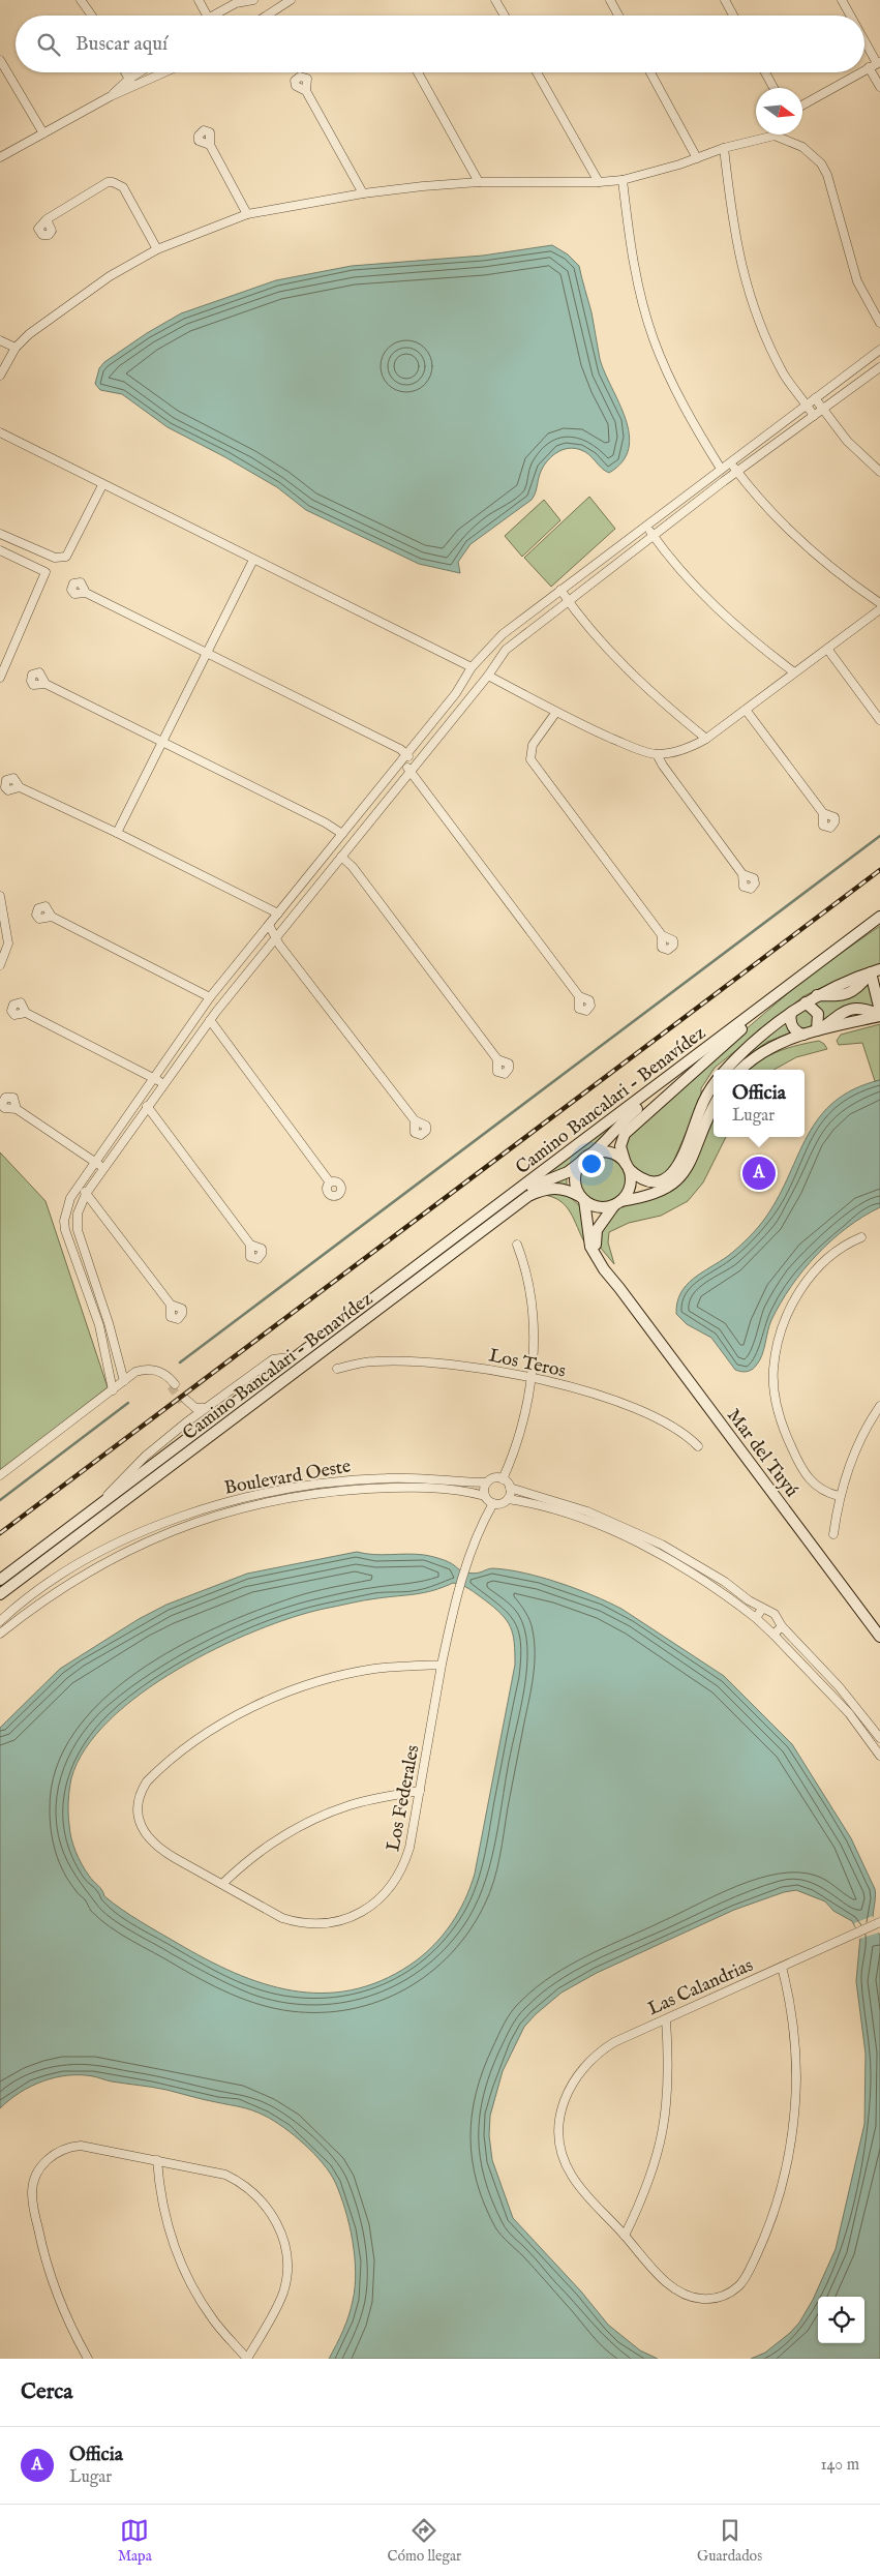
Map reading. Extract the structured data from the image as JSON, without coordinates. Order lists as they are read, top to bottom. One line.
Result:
{"streets":{"main road":["Camino Bancalari - Benavídez","Mar del Tuyú"],"street":["Los Teros","Boulevard Oeste","Los Federales","Las Calandrias"]},"crossings":[["Boulevard Oeste","Los Federales"]],"north":"right","page":{"search":"Buscar aquí","popup":["Officia","Lugar"],"pins":"A","heading":"Cerca","list":[{"mark":"A","name":"Officia","note":"Lugar","value":"140 m"}],"nav":["Mapa","Cómo llegar","Guardados"]}}
